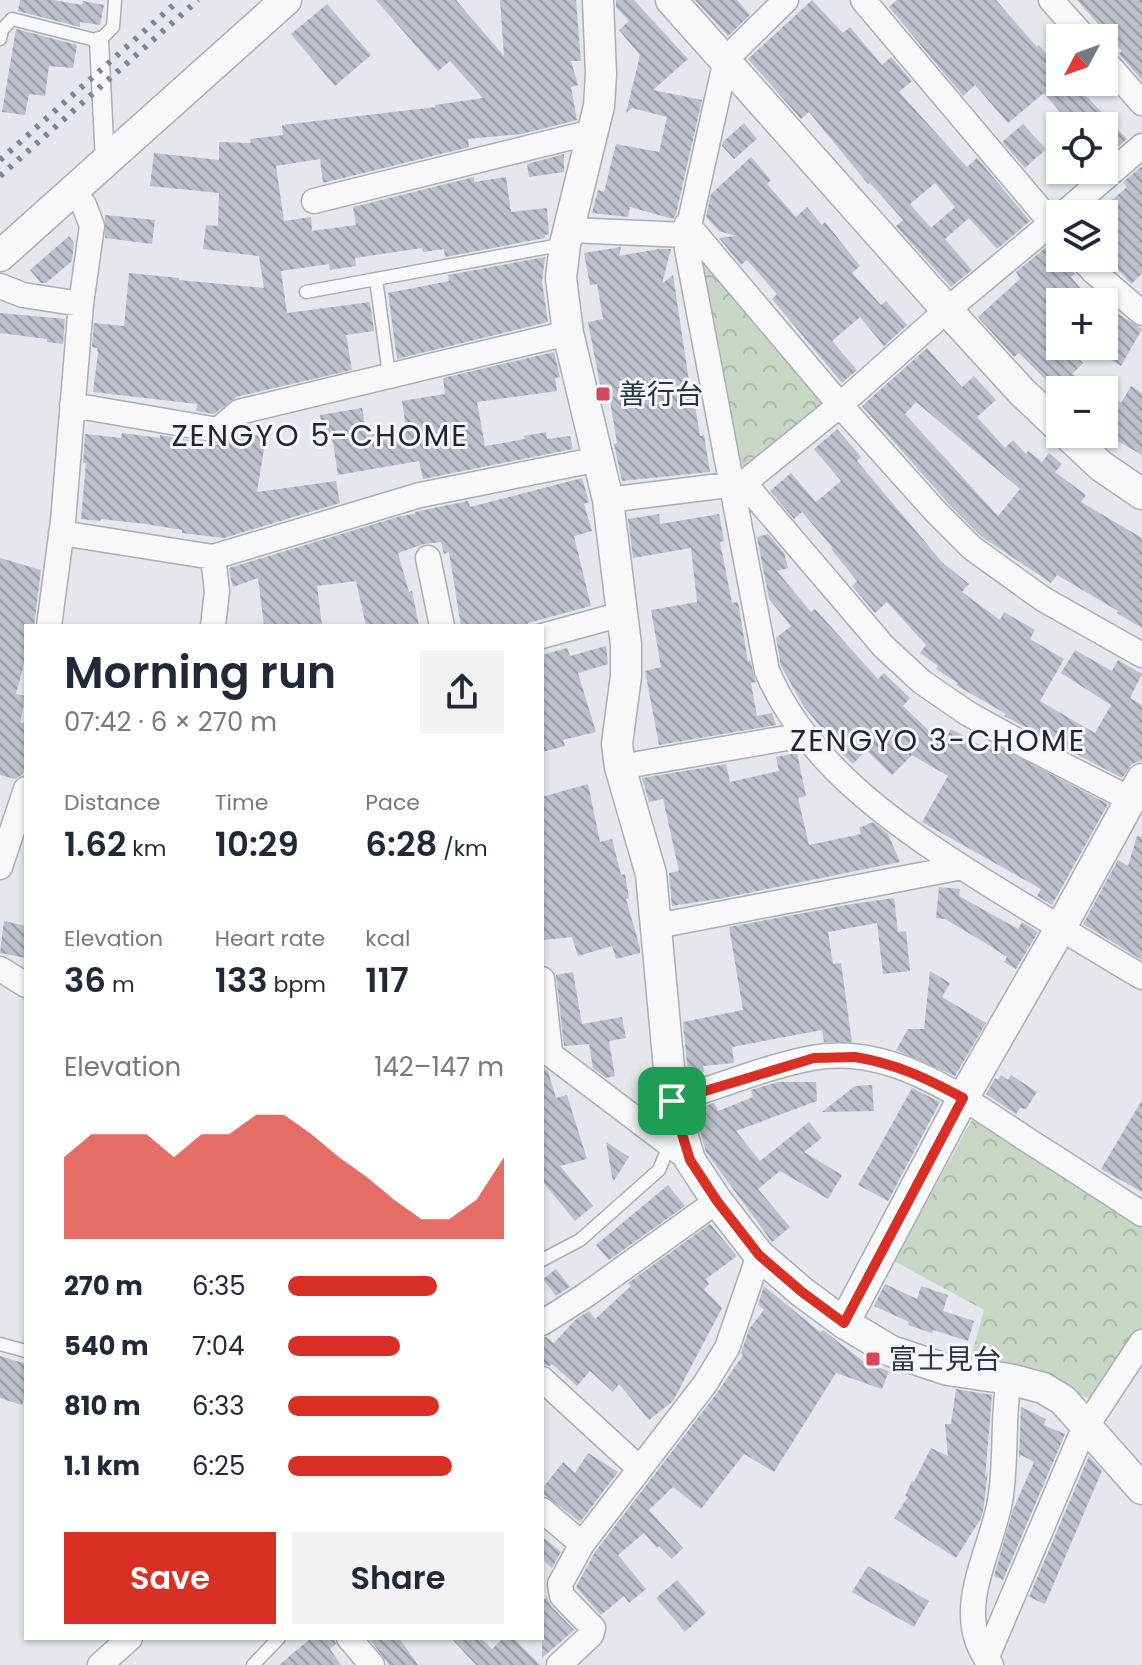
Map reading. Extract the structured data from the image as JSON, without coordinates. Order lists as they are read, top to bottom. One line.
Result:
{"districts":["ZENGYO 5-CHOME","ZENGYO 3-CHOME"],"places":{"transit":["善行台","富士見台"]},"north":"bottom left","page":{"map_buttons":["+","−"],"heading":["Morning run","07:42 · 6 × 270 m"],"stats":[["Distance","1.62 km"],["Time","10:29"],["Pace","6:28 /km"],["Elevation","36 m"],["Heart rate","133 bpm"],["kcal","117"]],"chart":["Elevation","142–147 m"],"list":[{"name":"270 m","note":"6:35"},{"name":"540 m","note":"7:04"},{"name":"810 m","note":"6:33"},{"name":"1.1 km","note":"6:25"}],"buttons":["Save","Share"]}}
